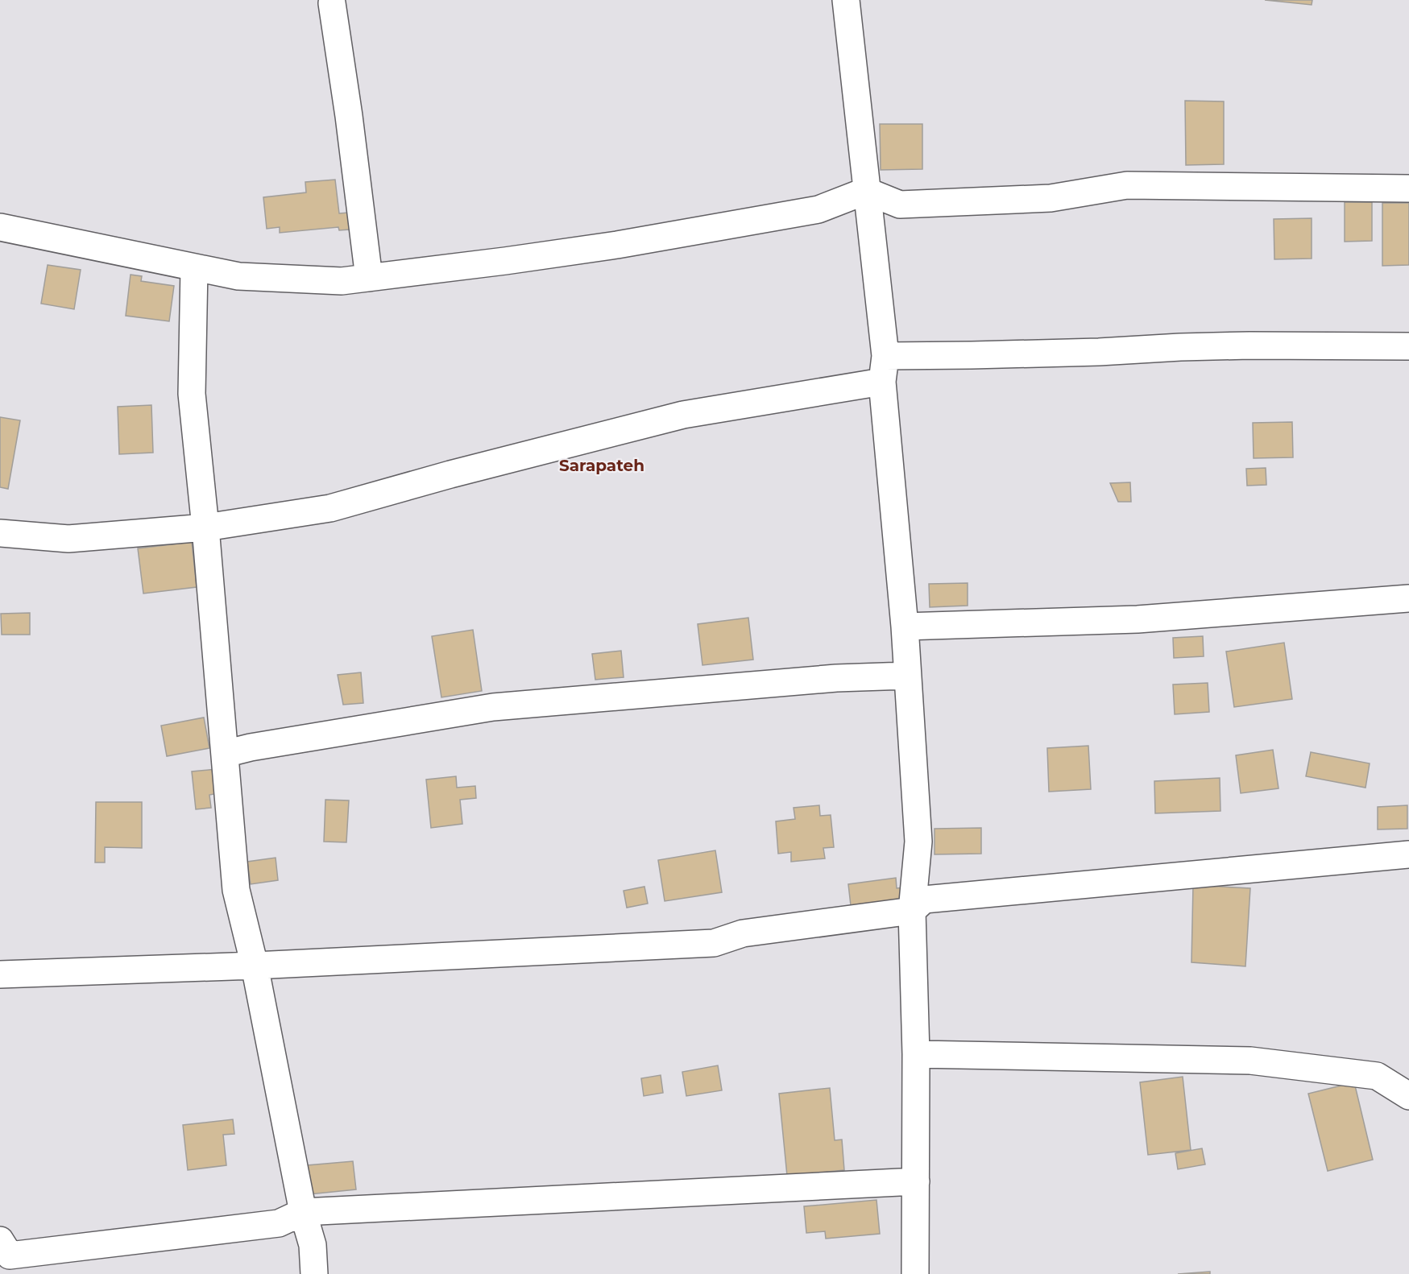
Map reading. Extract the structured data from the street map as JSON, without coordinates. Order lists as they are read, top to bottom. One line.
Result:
{"districts":["Sarapateh"]}
